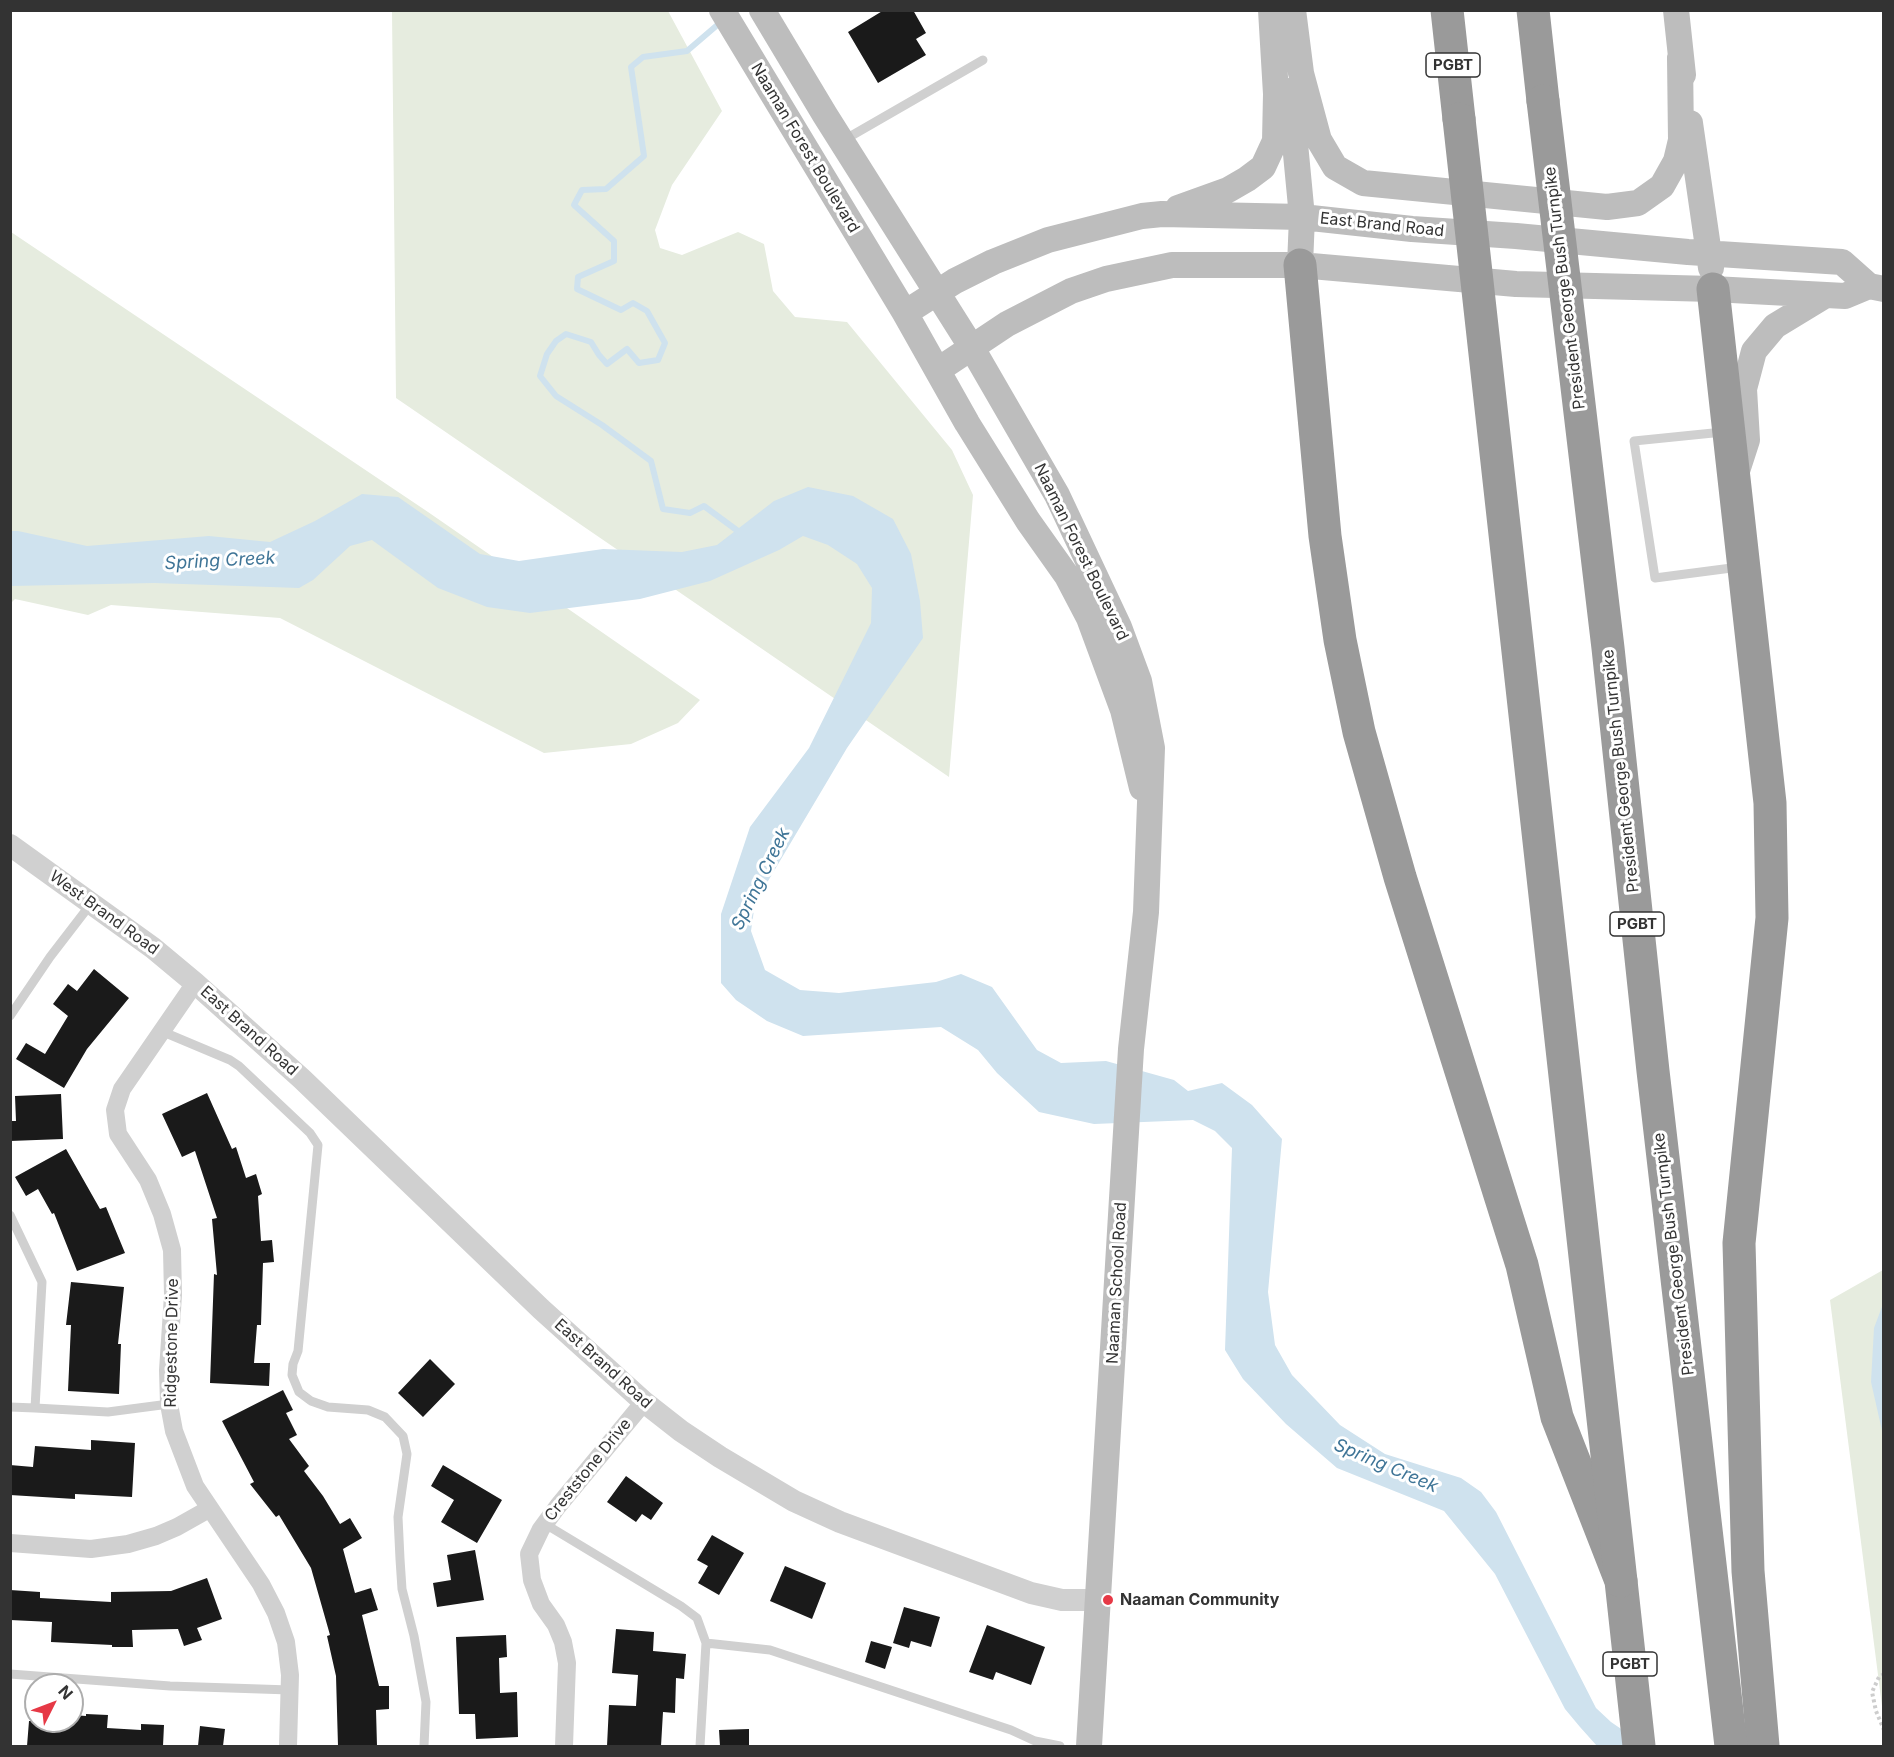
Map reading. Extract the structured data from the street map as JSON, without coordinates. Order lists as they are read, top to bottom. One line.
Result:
{"streets":{"highway":["PGBT","President George Bush Turnpike"],"main road":["Naaman Forest Boulevard","East Brand Road","Naaman School Road"],"street":["West Brand Road","Ridgestone Drive","Creststone Drive"]},"crossings":[["Naaman Forest Boulevard","East Brand Road"],["Naaman Forest Boulevard","Naaman School Road"],["East Brand Road","West Brand Road"],["East Brand Road","Naaman School Road"],["East Brand Road","Ridgestone Drive"],["East Brand Road","Creststone Drive"],["West Brand Road","Ridgestone Drive"]],"water":["Spring Creek"],"places":["Naaman Community"],"north":"top right"}
